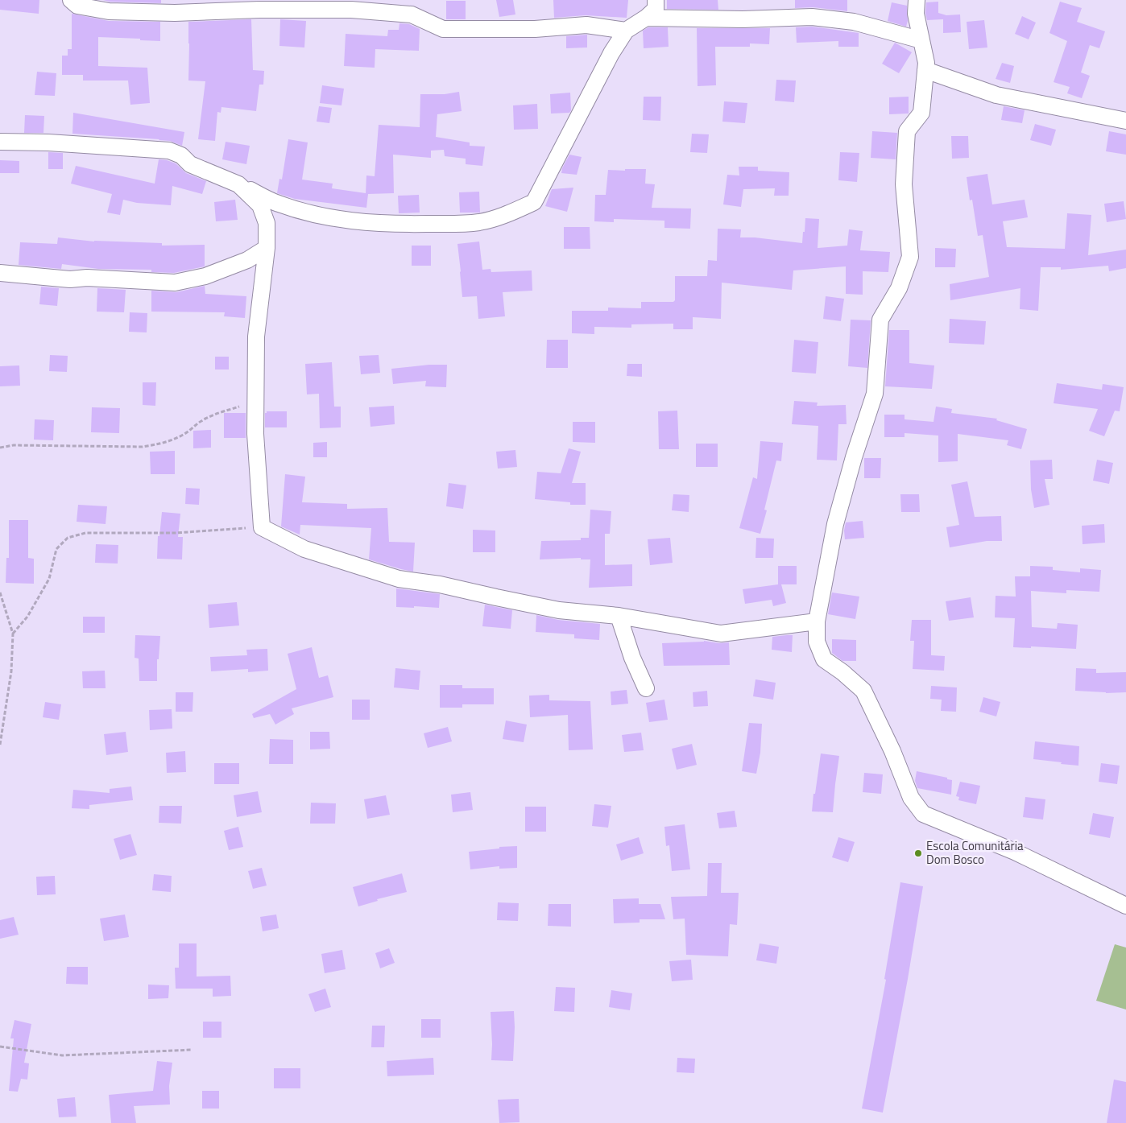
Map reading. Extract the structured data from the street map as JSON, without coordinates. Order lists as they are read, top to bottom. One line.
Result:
{"places":["Escola Comunitária Dom Bosco"]}
